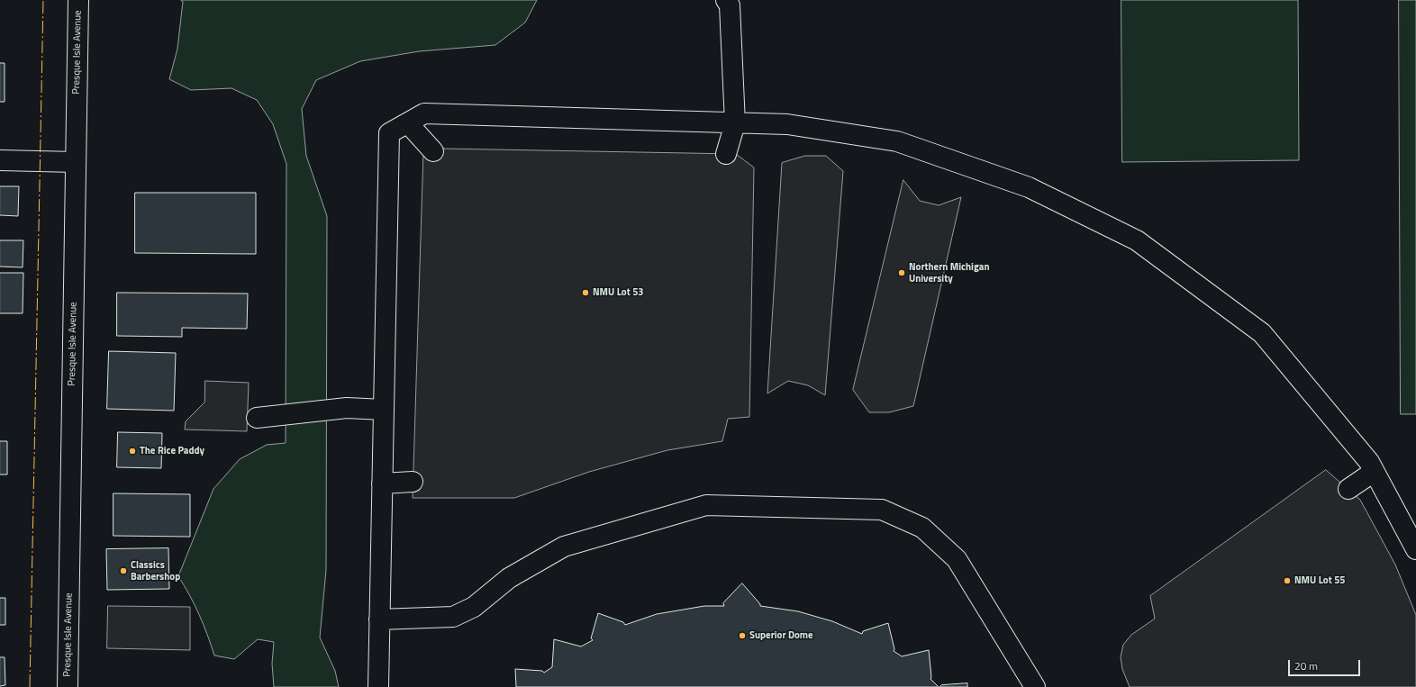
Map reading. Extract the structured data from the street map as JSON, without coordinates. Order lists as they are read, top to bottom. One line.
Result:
{"streets":{"main road":["Presque Isle Avenue"]},"places":["Northern Michigan University","NMU Lot 53","The Rice Paddy","Classics Barbershop","NMU Lot 55","Superior Dome"],"scale_bar":"20 m"}
